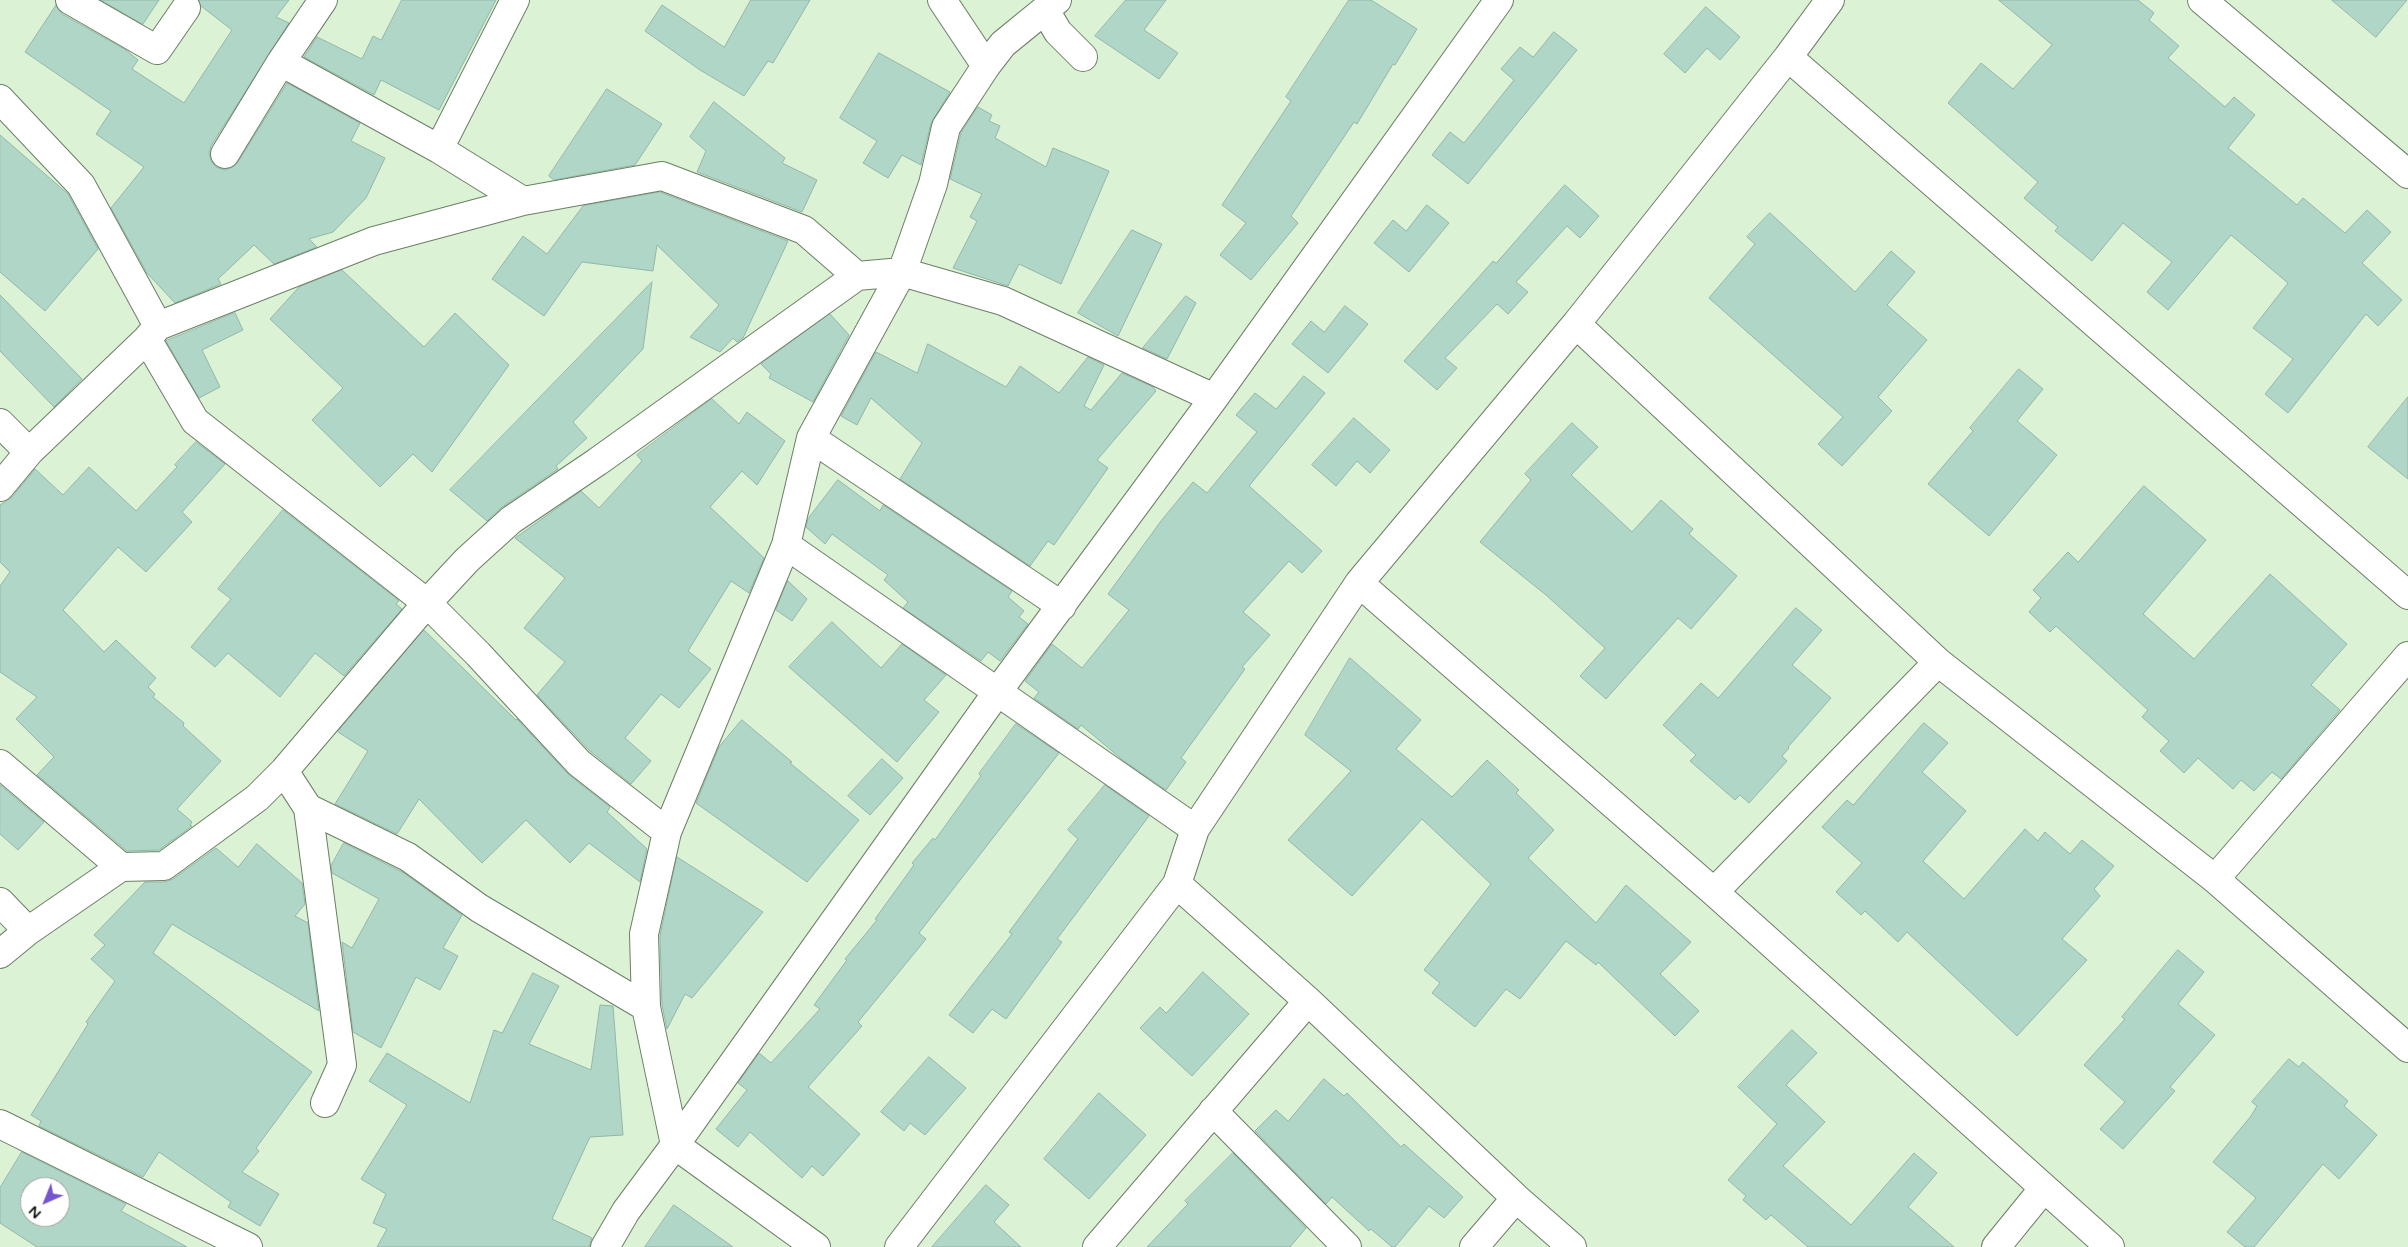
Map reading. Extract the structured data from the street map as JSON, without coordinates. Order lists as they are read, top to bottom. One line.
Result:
{"north":"bottom left"}
